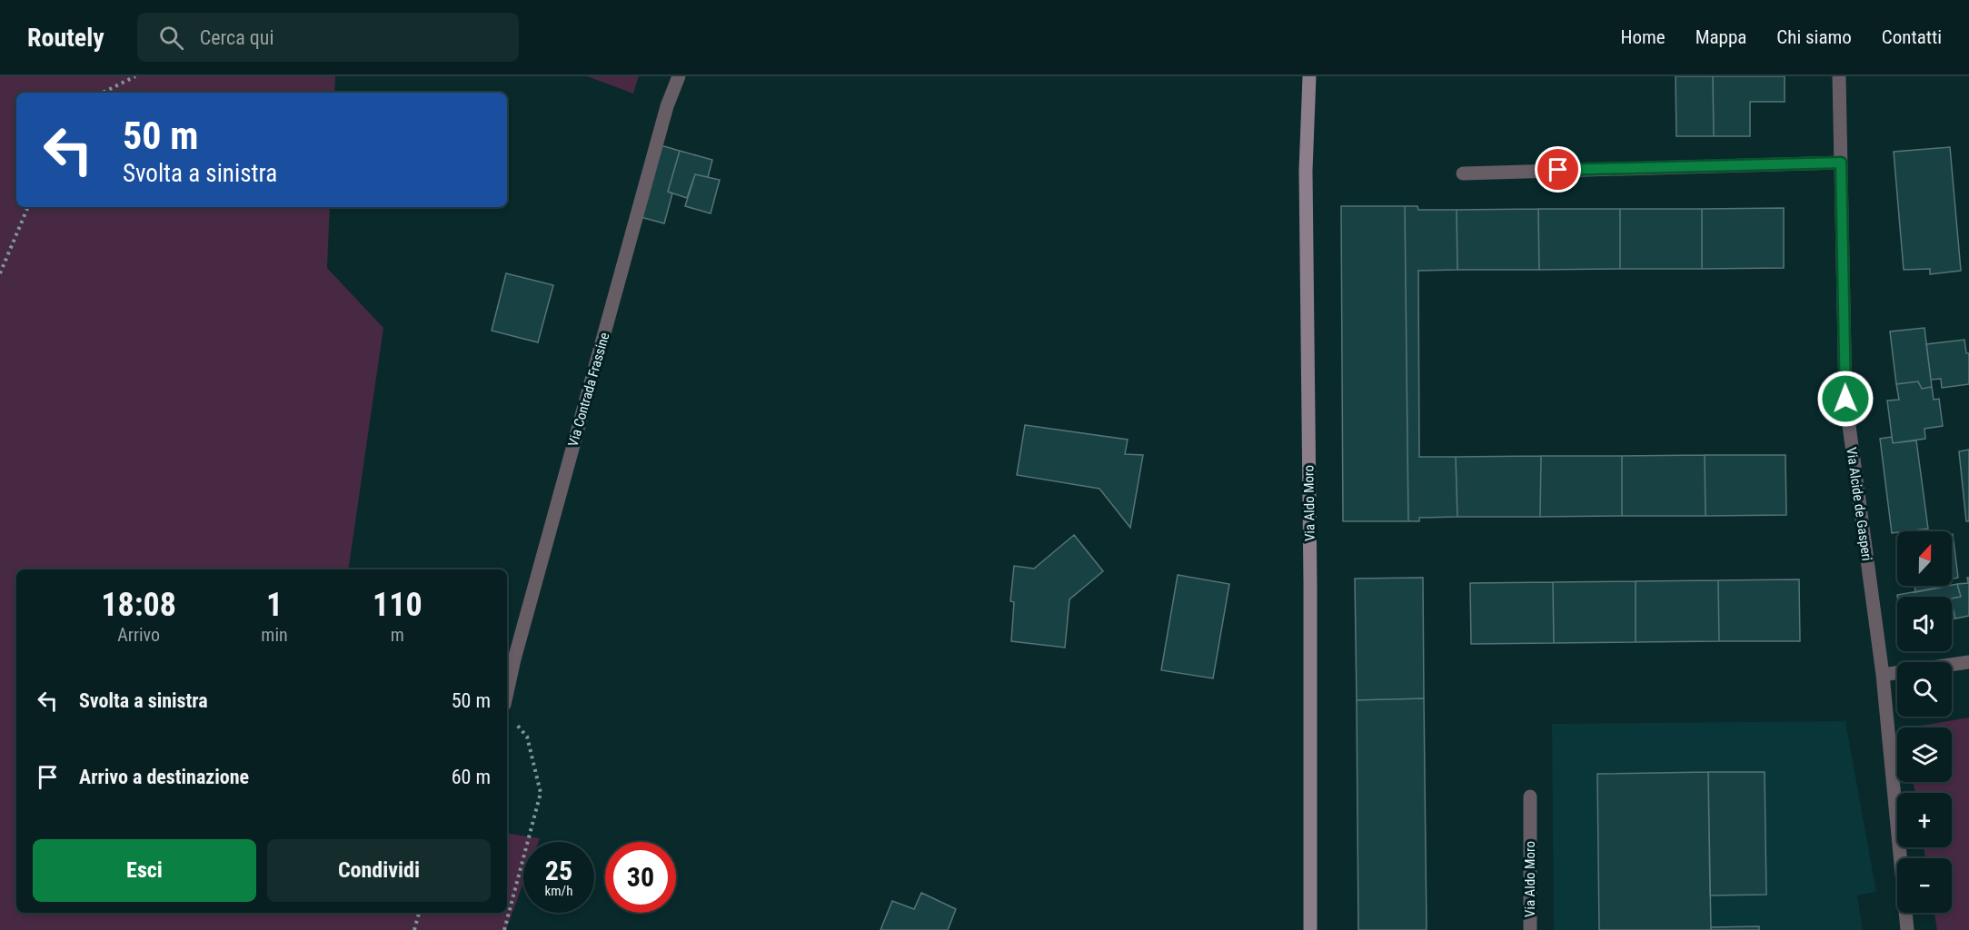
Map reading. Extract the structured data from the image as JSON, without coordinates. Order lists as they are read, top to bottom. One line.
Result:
{"streets":{"street":["Via Contrada Frassine","Via Aldo Moro","Via Alcide de Gasperi"]},"north":"top","page":{"header":"Routely","search":"Cerca qui","nav":["Home","Mappa","Chi siamo","Contatti"],"turn":["50 m","Svolta a sinistra"],"map_buttons":["+","−"],"eta":["18:08","Arrivo","1","min","110","m"],"list":[{"name":"Svolta a sinistra","value":"50 m"},{"name":"Arrivo a destinazione","value":"60 m"}],"buttons":["Esci","Condividi"],"speed":"25 km/h","limit":"30"}}
